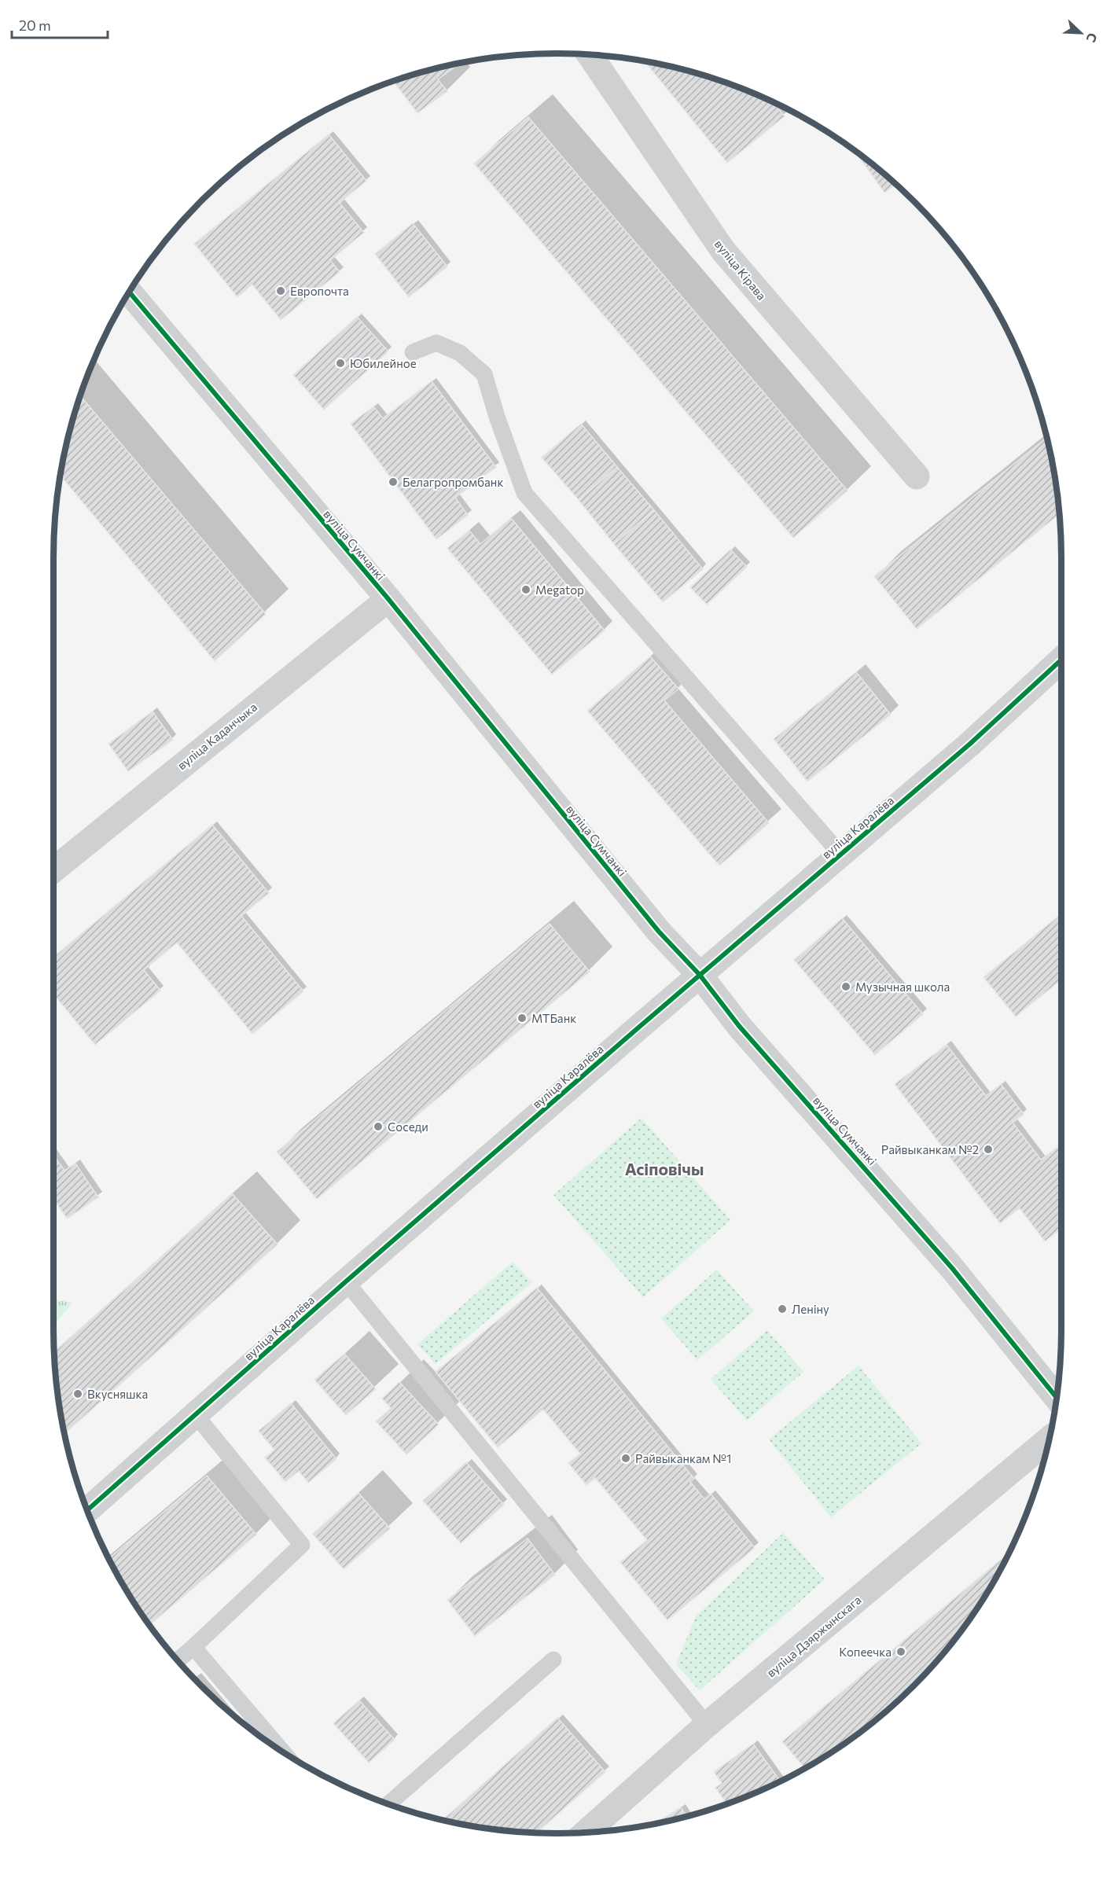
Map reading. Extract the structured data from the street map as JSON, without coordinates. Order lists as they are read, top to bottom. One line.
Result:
{"streets":{"street":["вуліца Кірава","вуліца Сумчанкі","вуліца Каданчыка","вуліца Каралёва","вуліца Дзяржынскага"]},"crossings":[["вуліца Сумчанкі","вуліца Каданчыка"],["вуліца Сумчанкі","вуліца Каралёва"]],"districts":["Асіповічы"],"places":["Европочта","Юбилейное","Белагропромбанк","Megatop","Музычная школа","МТБанк","Соседи","Райвыканкам №2","Леніну","Вкусняшка","Райвыканкам №1","Копеечка"],"scale_bar":"20 m","north":"bottom right"}
